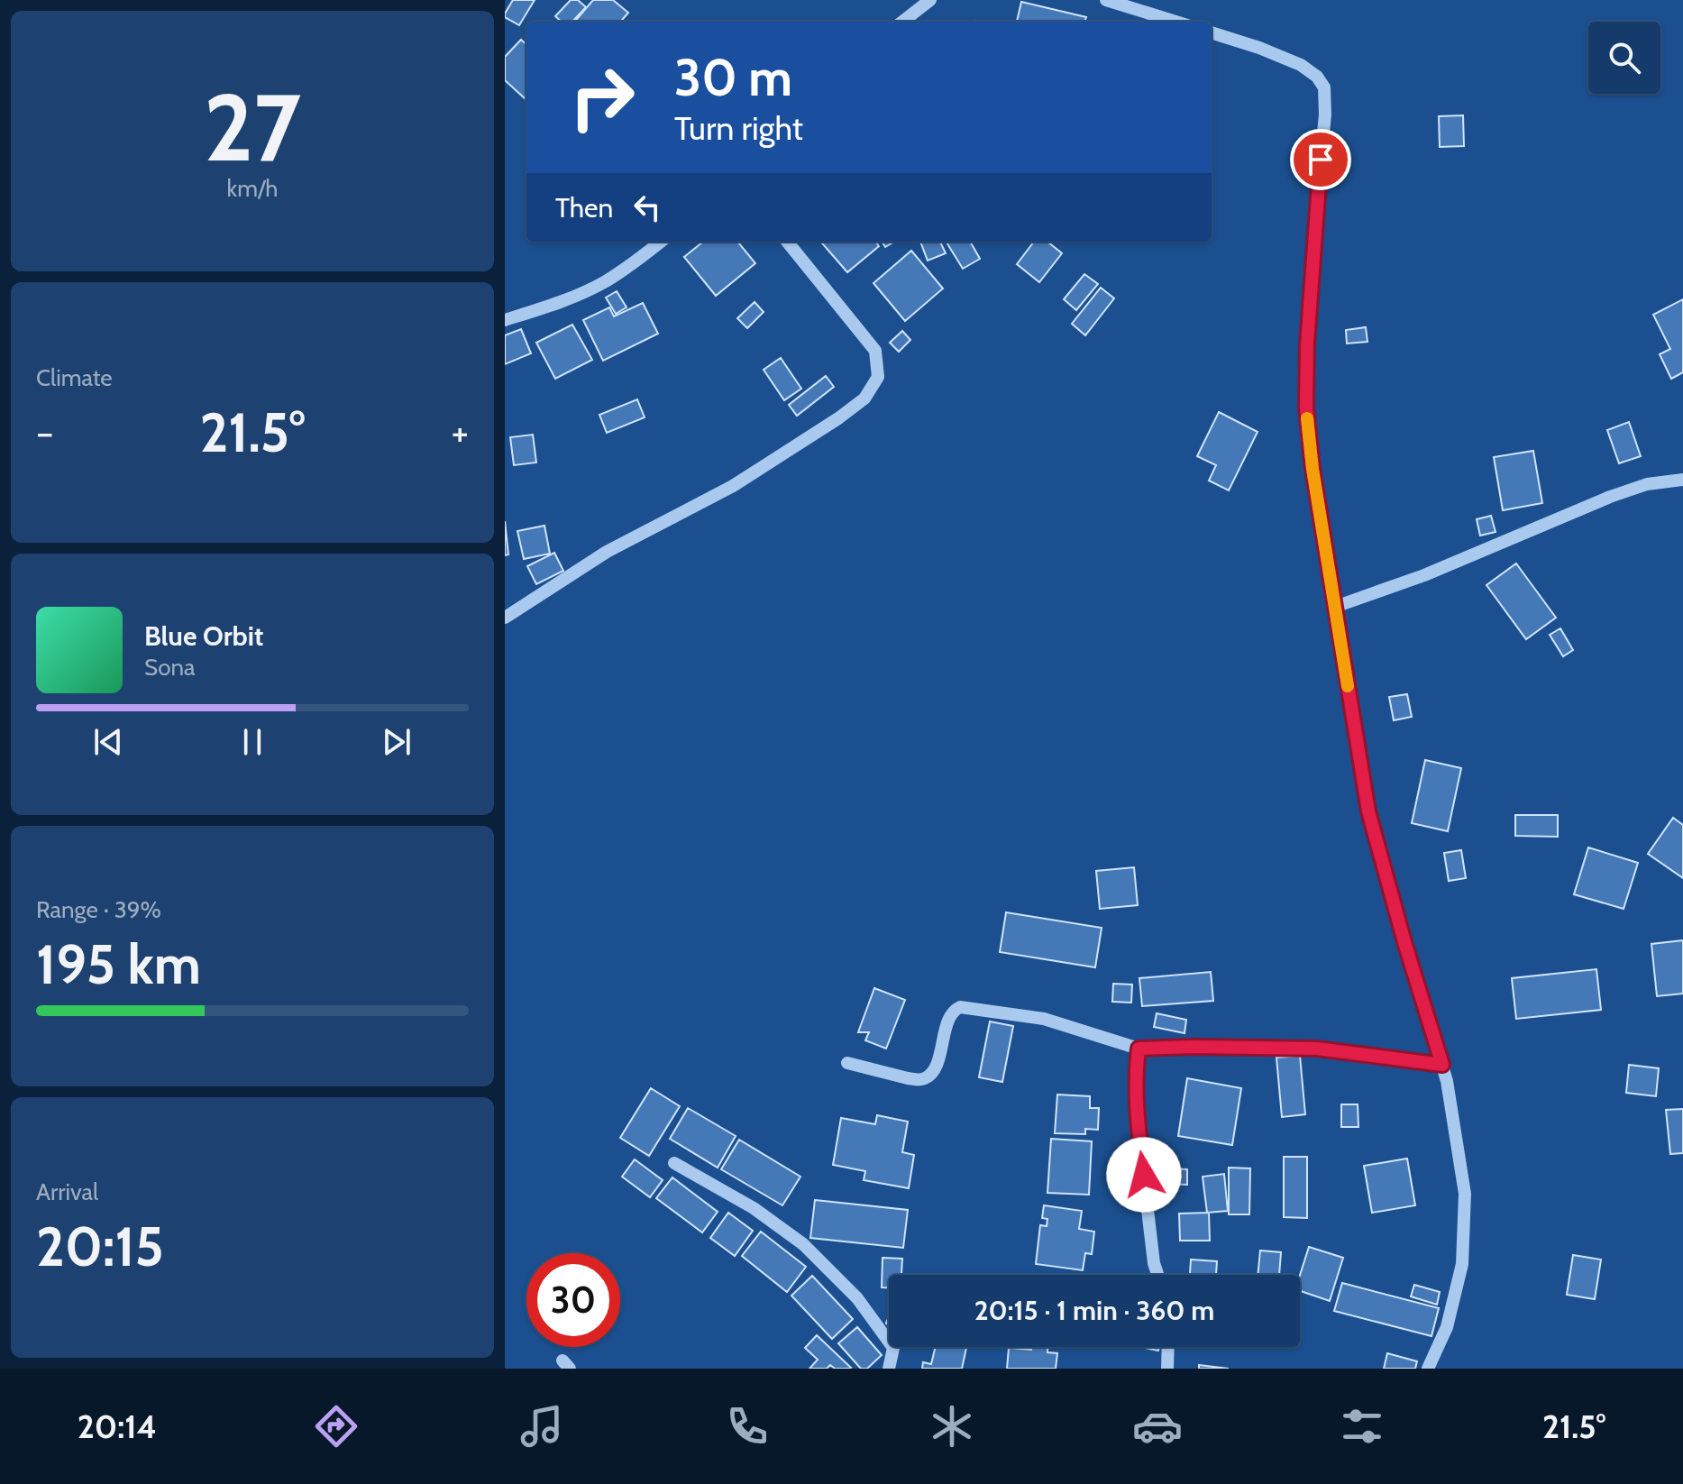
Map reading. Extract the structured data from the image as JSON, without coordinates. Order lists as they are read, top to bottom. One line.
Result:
{"page":{"tile":[["27","km/h"],"Climate",["Range · 39%","195 km"],["Arrival","20:15"]],"turn":["30 m","Turn right"],"then":"Then","heat":["−","21.5°","+"],"song":["Blue Orbit","Sona"],"limit":"30","trip":"20:15 · 1 min · 360 m","tabs":["20:14","21.5°"]}}
